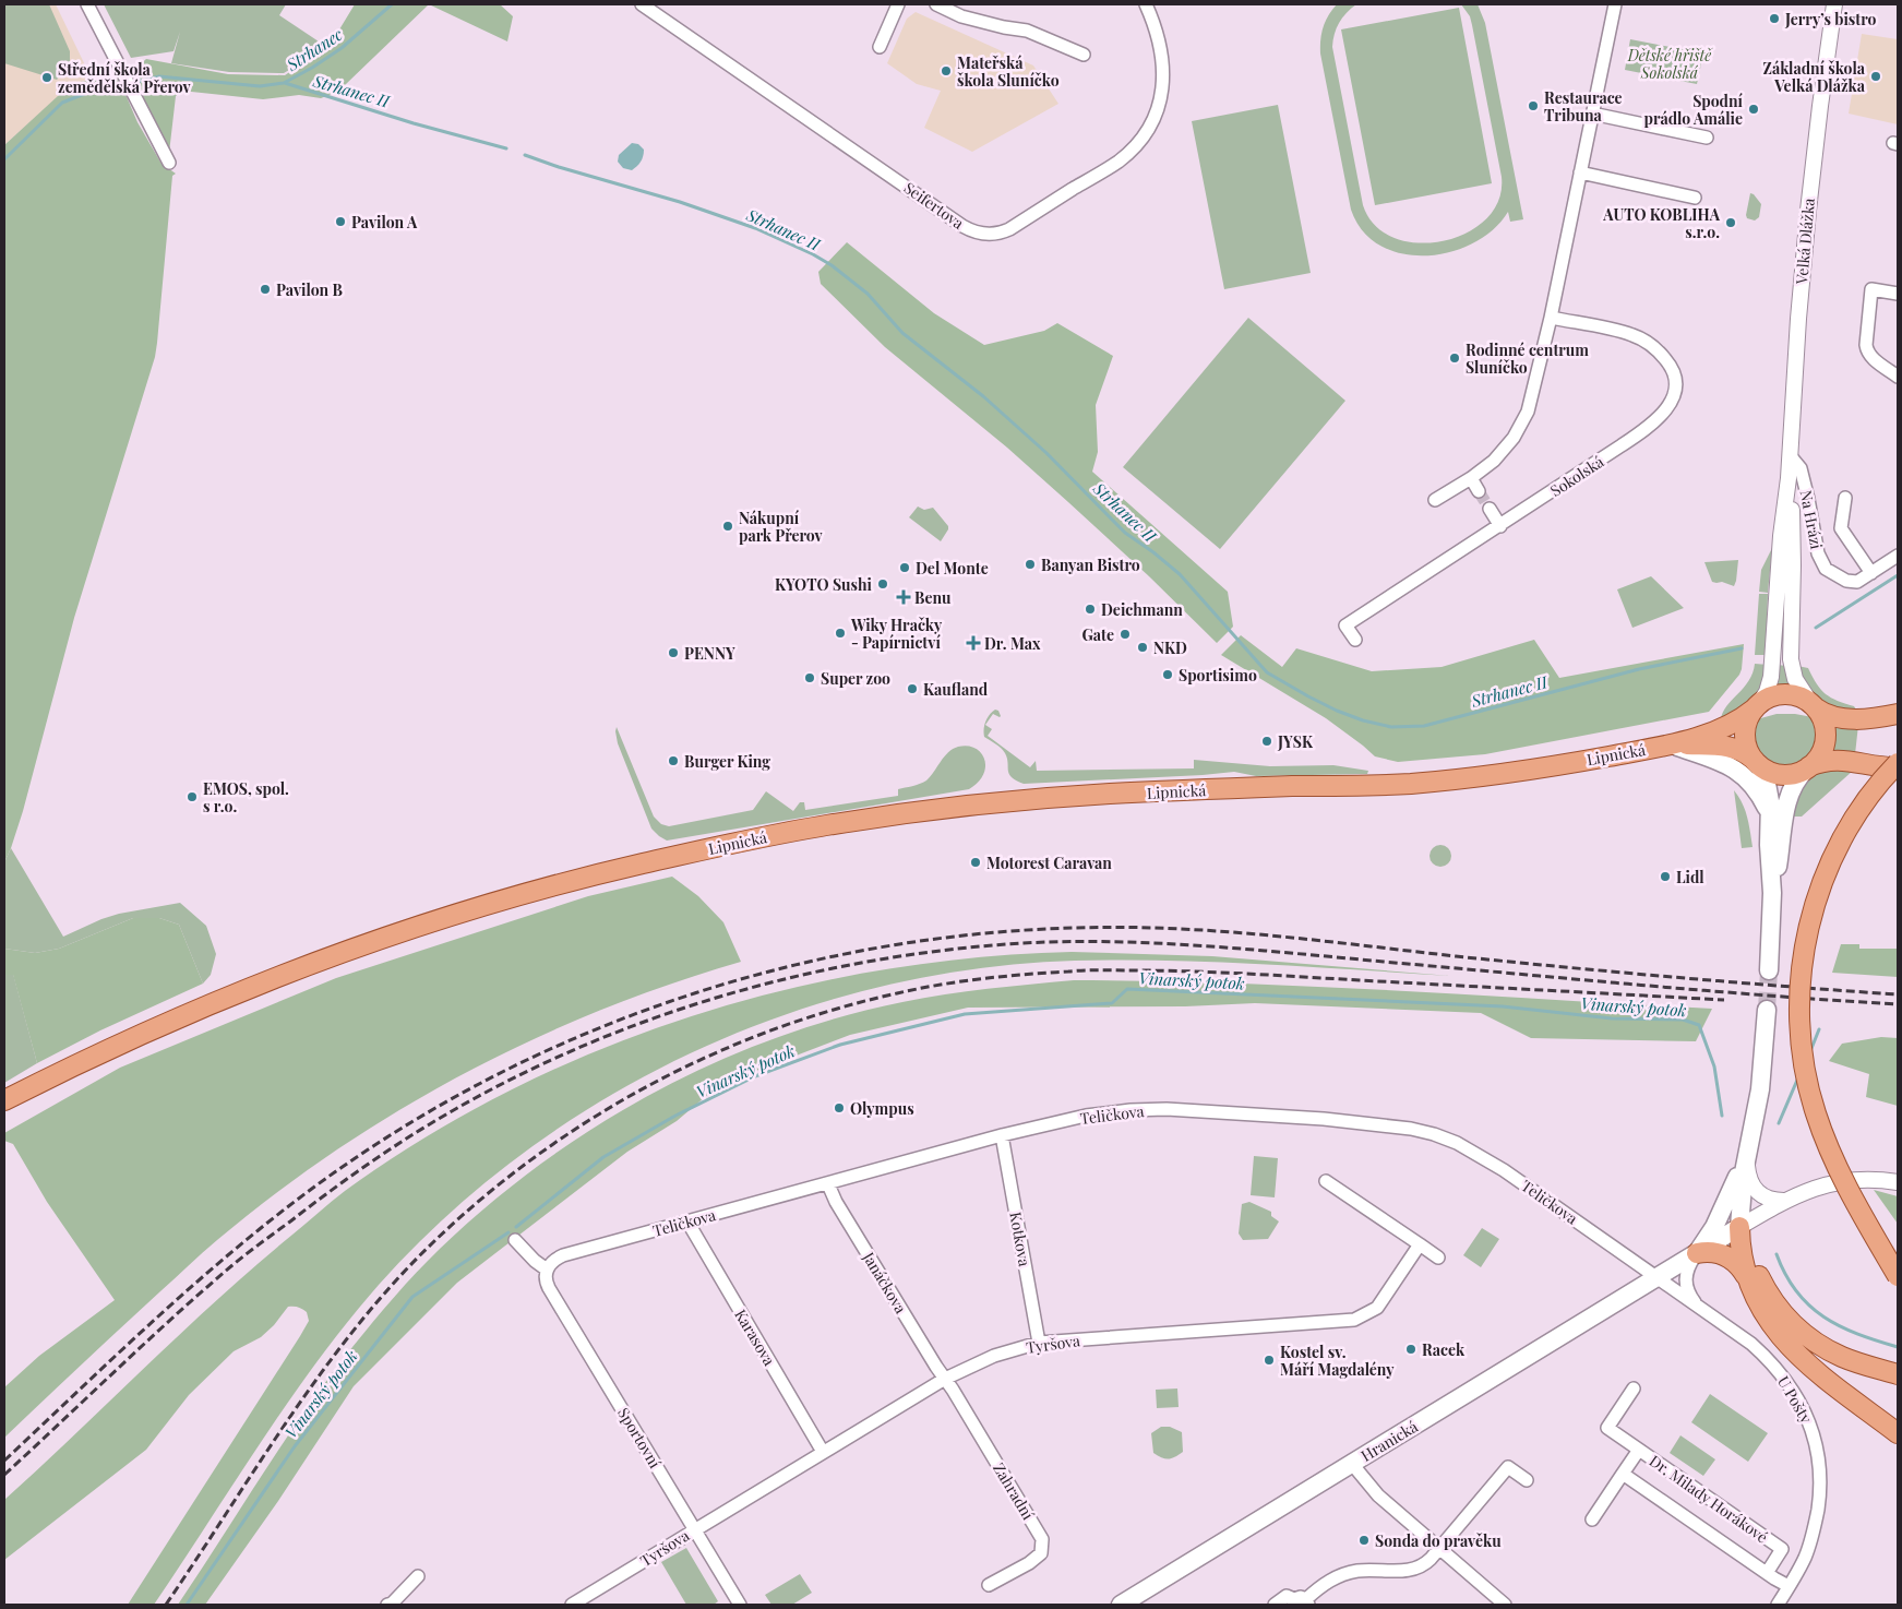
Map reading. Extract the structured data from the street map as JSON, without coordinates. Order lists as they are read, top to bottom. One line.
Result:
{"streets":{"main road":["Lipnická","Hranická"],"street":["Seifertova","Velká Dlážka","Sokolská","Na Hrázi","Teličkova","Kotkova","Janáčkova","Karasova","Tyršova","U Pošty","Sportovní","Zahradní","Dr. Milady Horákové"]},"crossings":[["Velká Dlážka","Na Hrázi"],["Velká Dlážka","Lipnická"],["Teličkova","Kotkova"],["Teličkova","Janáčkova"],["Teličkova","Karasova"],["Teličkova","U Pošty"],["Teličkova","Sportovní"],["Teličkova","Hranická"],["Kotkova","Tyršova"],["Janáčkova","Tyršova"],["Janáčkova","Zahradní"],["Karasova","Tyršova"],["Tyršova","Sportovní"],["Tyršova","Zahradní"],["U Pošty","Hranická"],["U Pošty","Dr. Milady Horákové"]],"water":["Strhanec","Strhanec II","Vinarský potok"],"parks":["Dětské hřiště Sokolská"],"places":{"other":["Jerry’s bistro","Mateřská škola Sluníčko","Základní škola Velká Dlážka","Střední škola zemědělská Přerov","Restaurace Tribuna","Spodní prádlo Amálie","Pavilon A","AUTO KOBLIHA s.r.o.","Pavilon B","Rodinné centrum Sluníčko","Nákupní park Přerov","Banyan Bistro","Del Monte","KYOTO Sushi","Deichmann","Wiky Hračky - Papírnictví","Gate","NKD","PENNY","Sportisimo","Super zoo","Kaufland","JYSK","Burger King","EMOS, spol. s r.o.","Motorest Caravan","Lidl","Olympus","Racek","Kostel sv. Máří Magdalény","Sonda do pravěku"],"health":["Benu","Dr. Max"]}}
